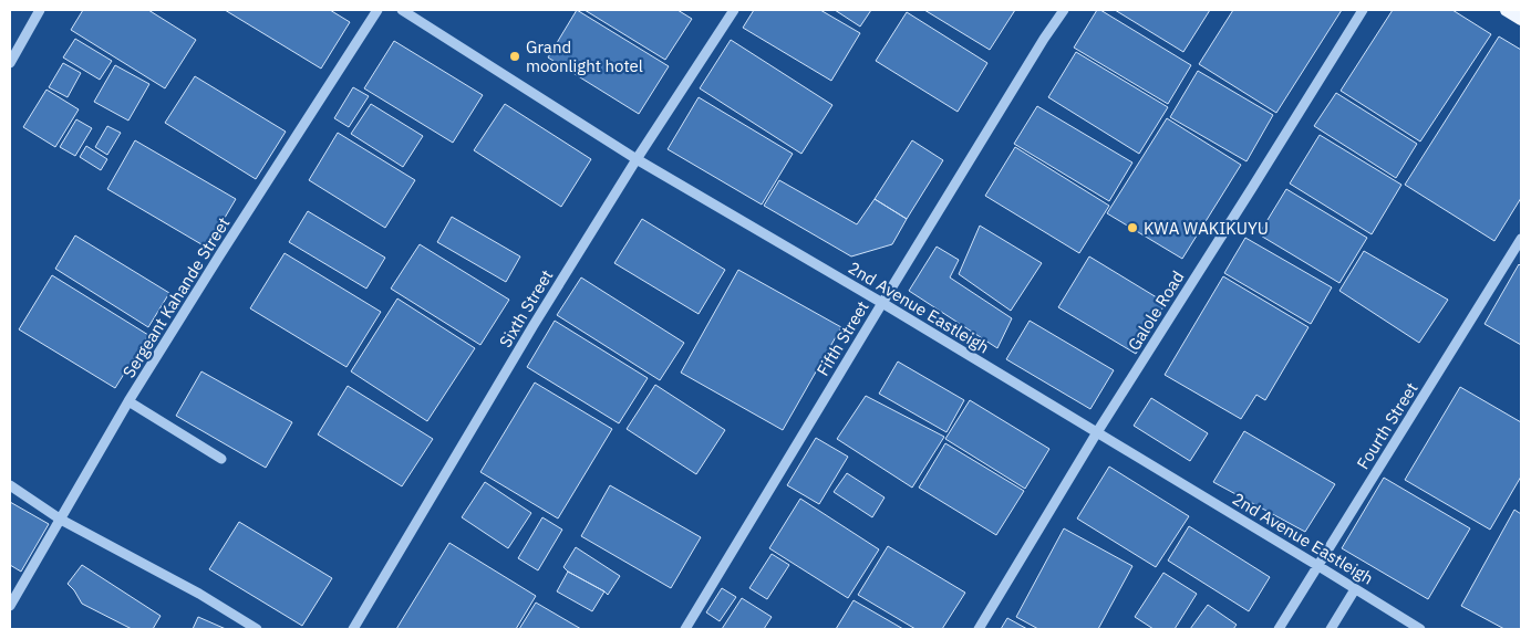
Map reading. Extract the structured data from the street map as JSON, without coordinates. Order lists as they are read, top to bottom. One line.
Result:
{"streets":{"street":["Sergeant Kahande Street","2nd Avenue Eastleigh","Sixth Street","Galole Road","Fifth Street","Fourth Street"]},"crossings":[["2nd Avenue Eastleigh","Sixth Street"],["2nd Avenue Eastleigh","Galole Road"],["2nd Avenue Eastleigh","Fifth Street"],["2nd Avenue Eastleigh","Fourth Street"]],"places":["Grand moonlight hotel","KWA WAKIKUYU"]}
